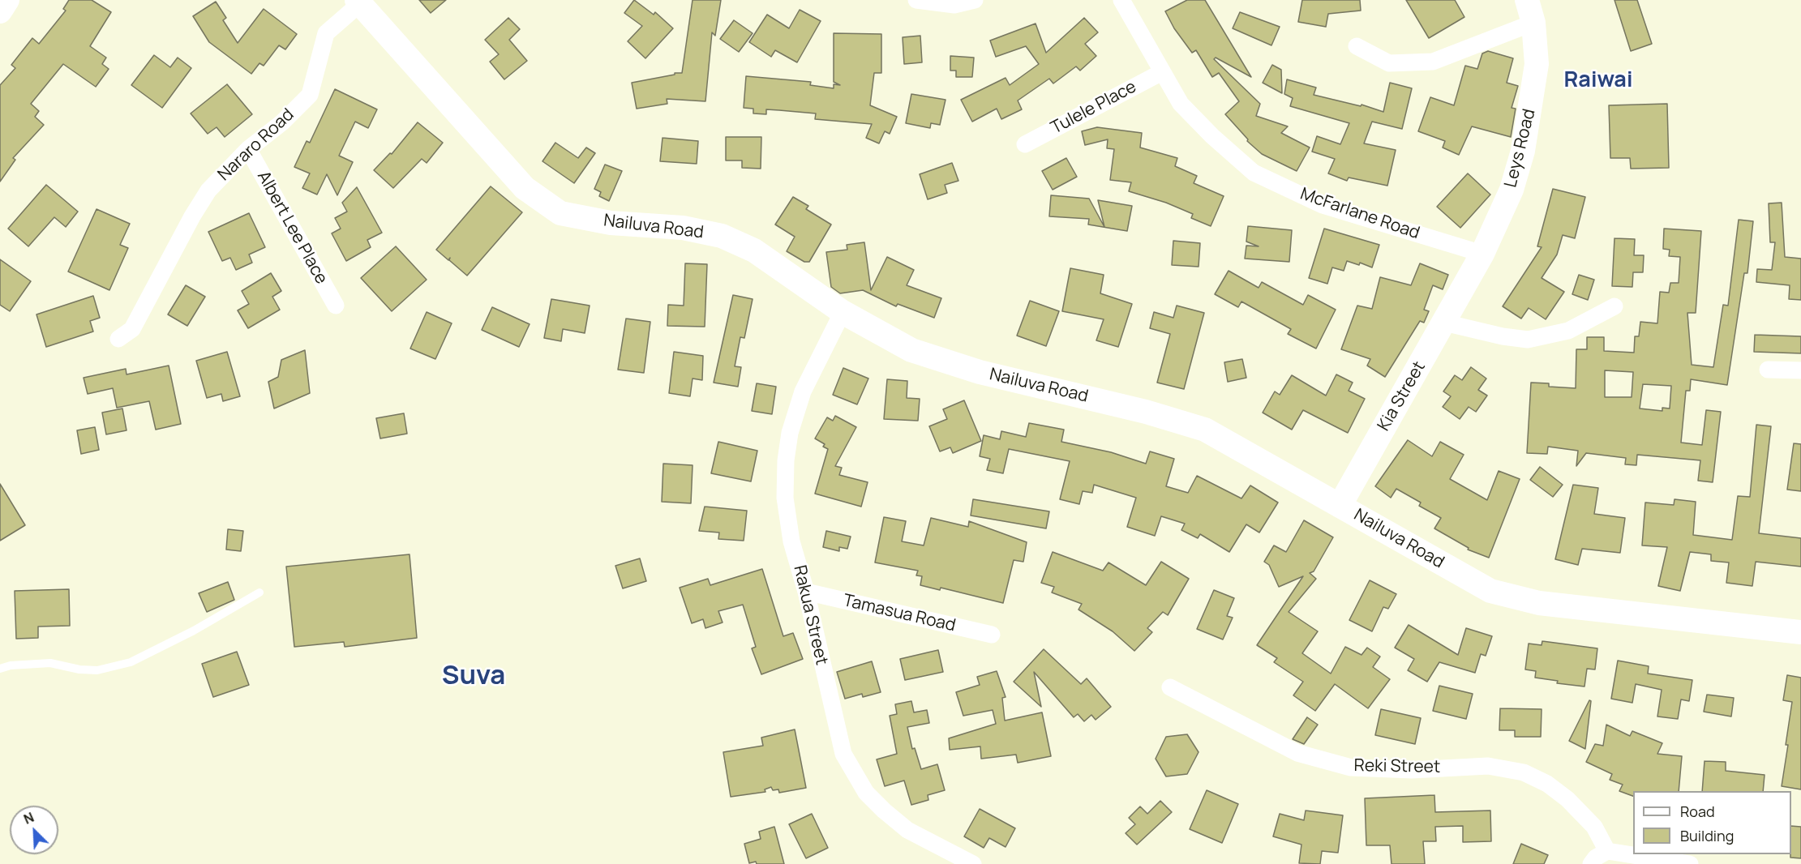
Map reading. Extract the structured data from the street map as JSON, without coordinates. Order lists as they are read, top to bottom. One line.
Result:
{"streets":{"main road":["Leys Road","Nailuva Road","Kia Street"],"street":["Tulele Place","Nararo Road","McFarlane Road","Albert Lee Place","Tamasua Road","Rakua Street","Reki Street"]},"crossings":[["Tulele Place","McFarlane Road"],["Nararo Road","Nailuva Road"],["Nararo Road","Albert Lee Place"],["Leys Road","McFarlane Road"],["Leys Road","Kia Street"],["Nailuva Road","Kia Street"],["Nailuva Road","Rakua Street"],["Tamasua Road","Rakua Street"]],"districts":["Raiwai","Suva"],"legend":["Road","Building"],"north":"top left"}
